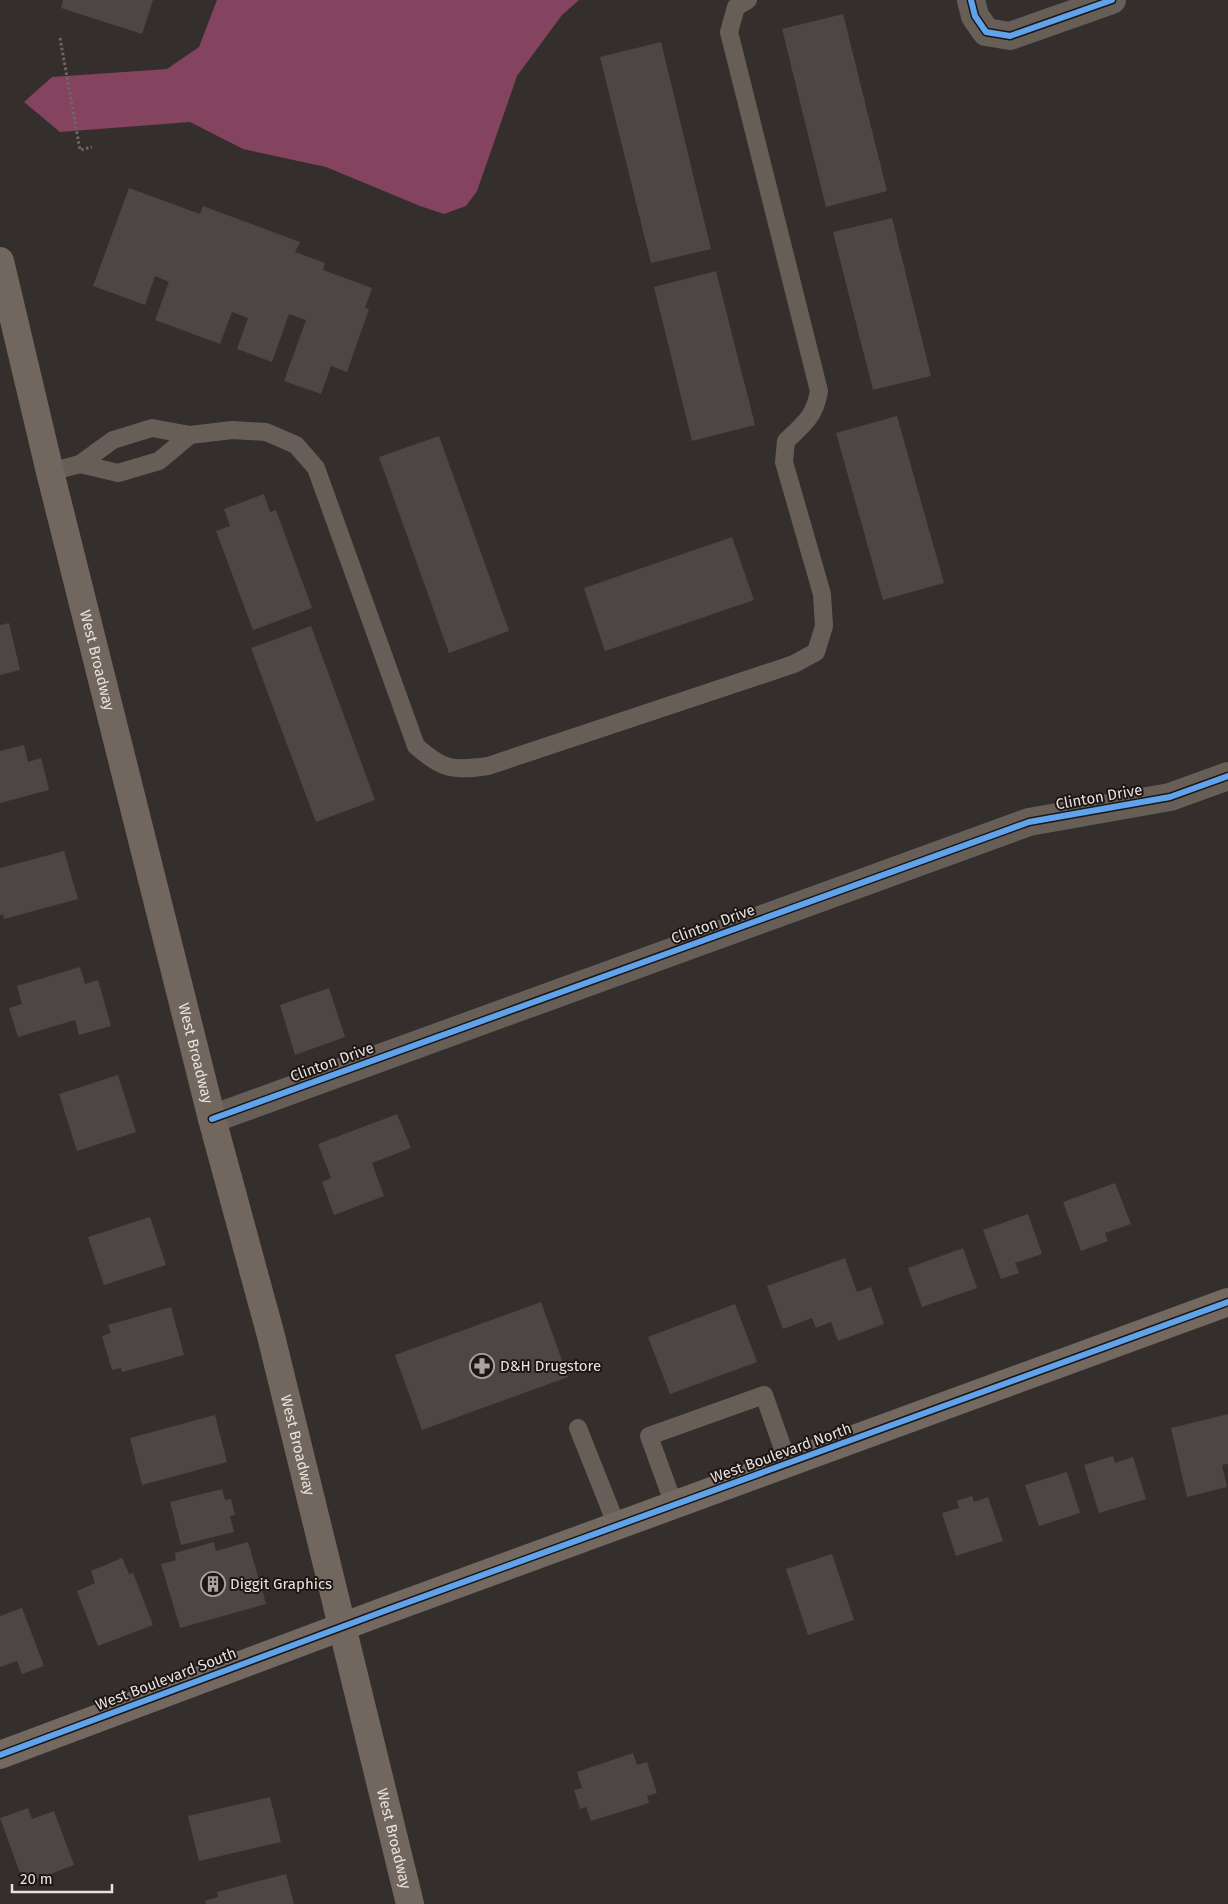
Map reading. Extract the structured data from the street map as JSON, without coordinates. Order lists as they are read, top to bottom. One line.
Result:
{"streets":{"main road":["West Broadway","West Boulevard North","West Boulevard South"],"street":["Clinton Drive"]},"crossings":[["West Broadway","Clinton Drive"],["West Broadway","West Boulevard North"],["West Broadway","West Boulevard South"],["West Boulevard North","West Boulevard South"]],"places":{"pharmacy":["D&H Drugstore"],"building":["Diggit Graphics"]},"scale_bar":"20 m"}
